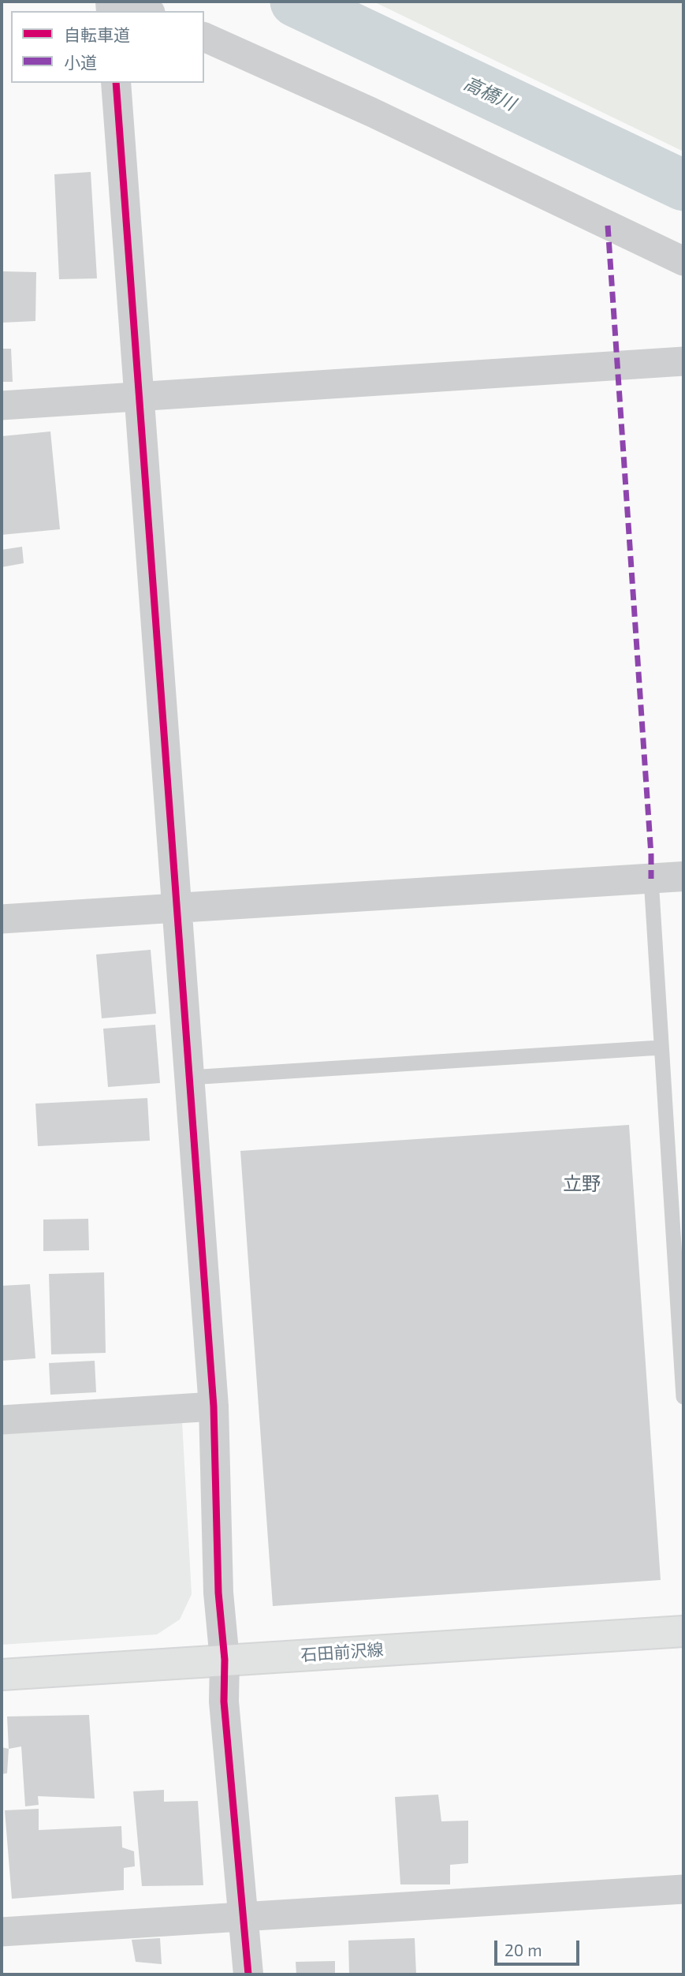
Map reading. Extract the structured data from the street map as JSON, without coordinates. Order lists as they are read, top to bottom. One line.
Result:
{"streets":{"main road":["石田前沢線"]},"districts":["立野"],"water":["高橋川"],"legend":["自転車道","小道"],"scale_bar":"20 m"}
